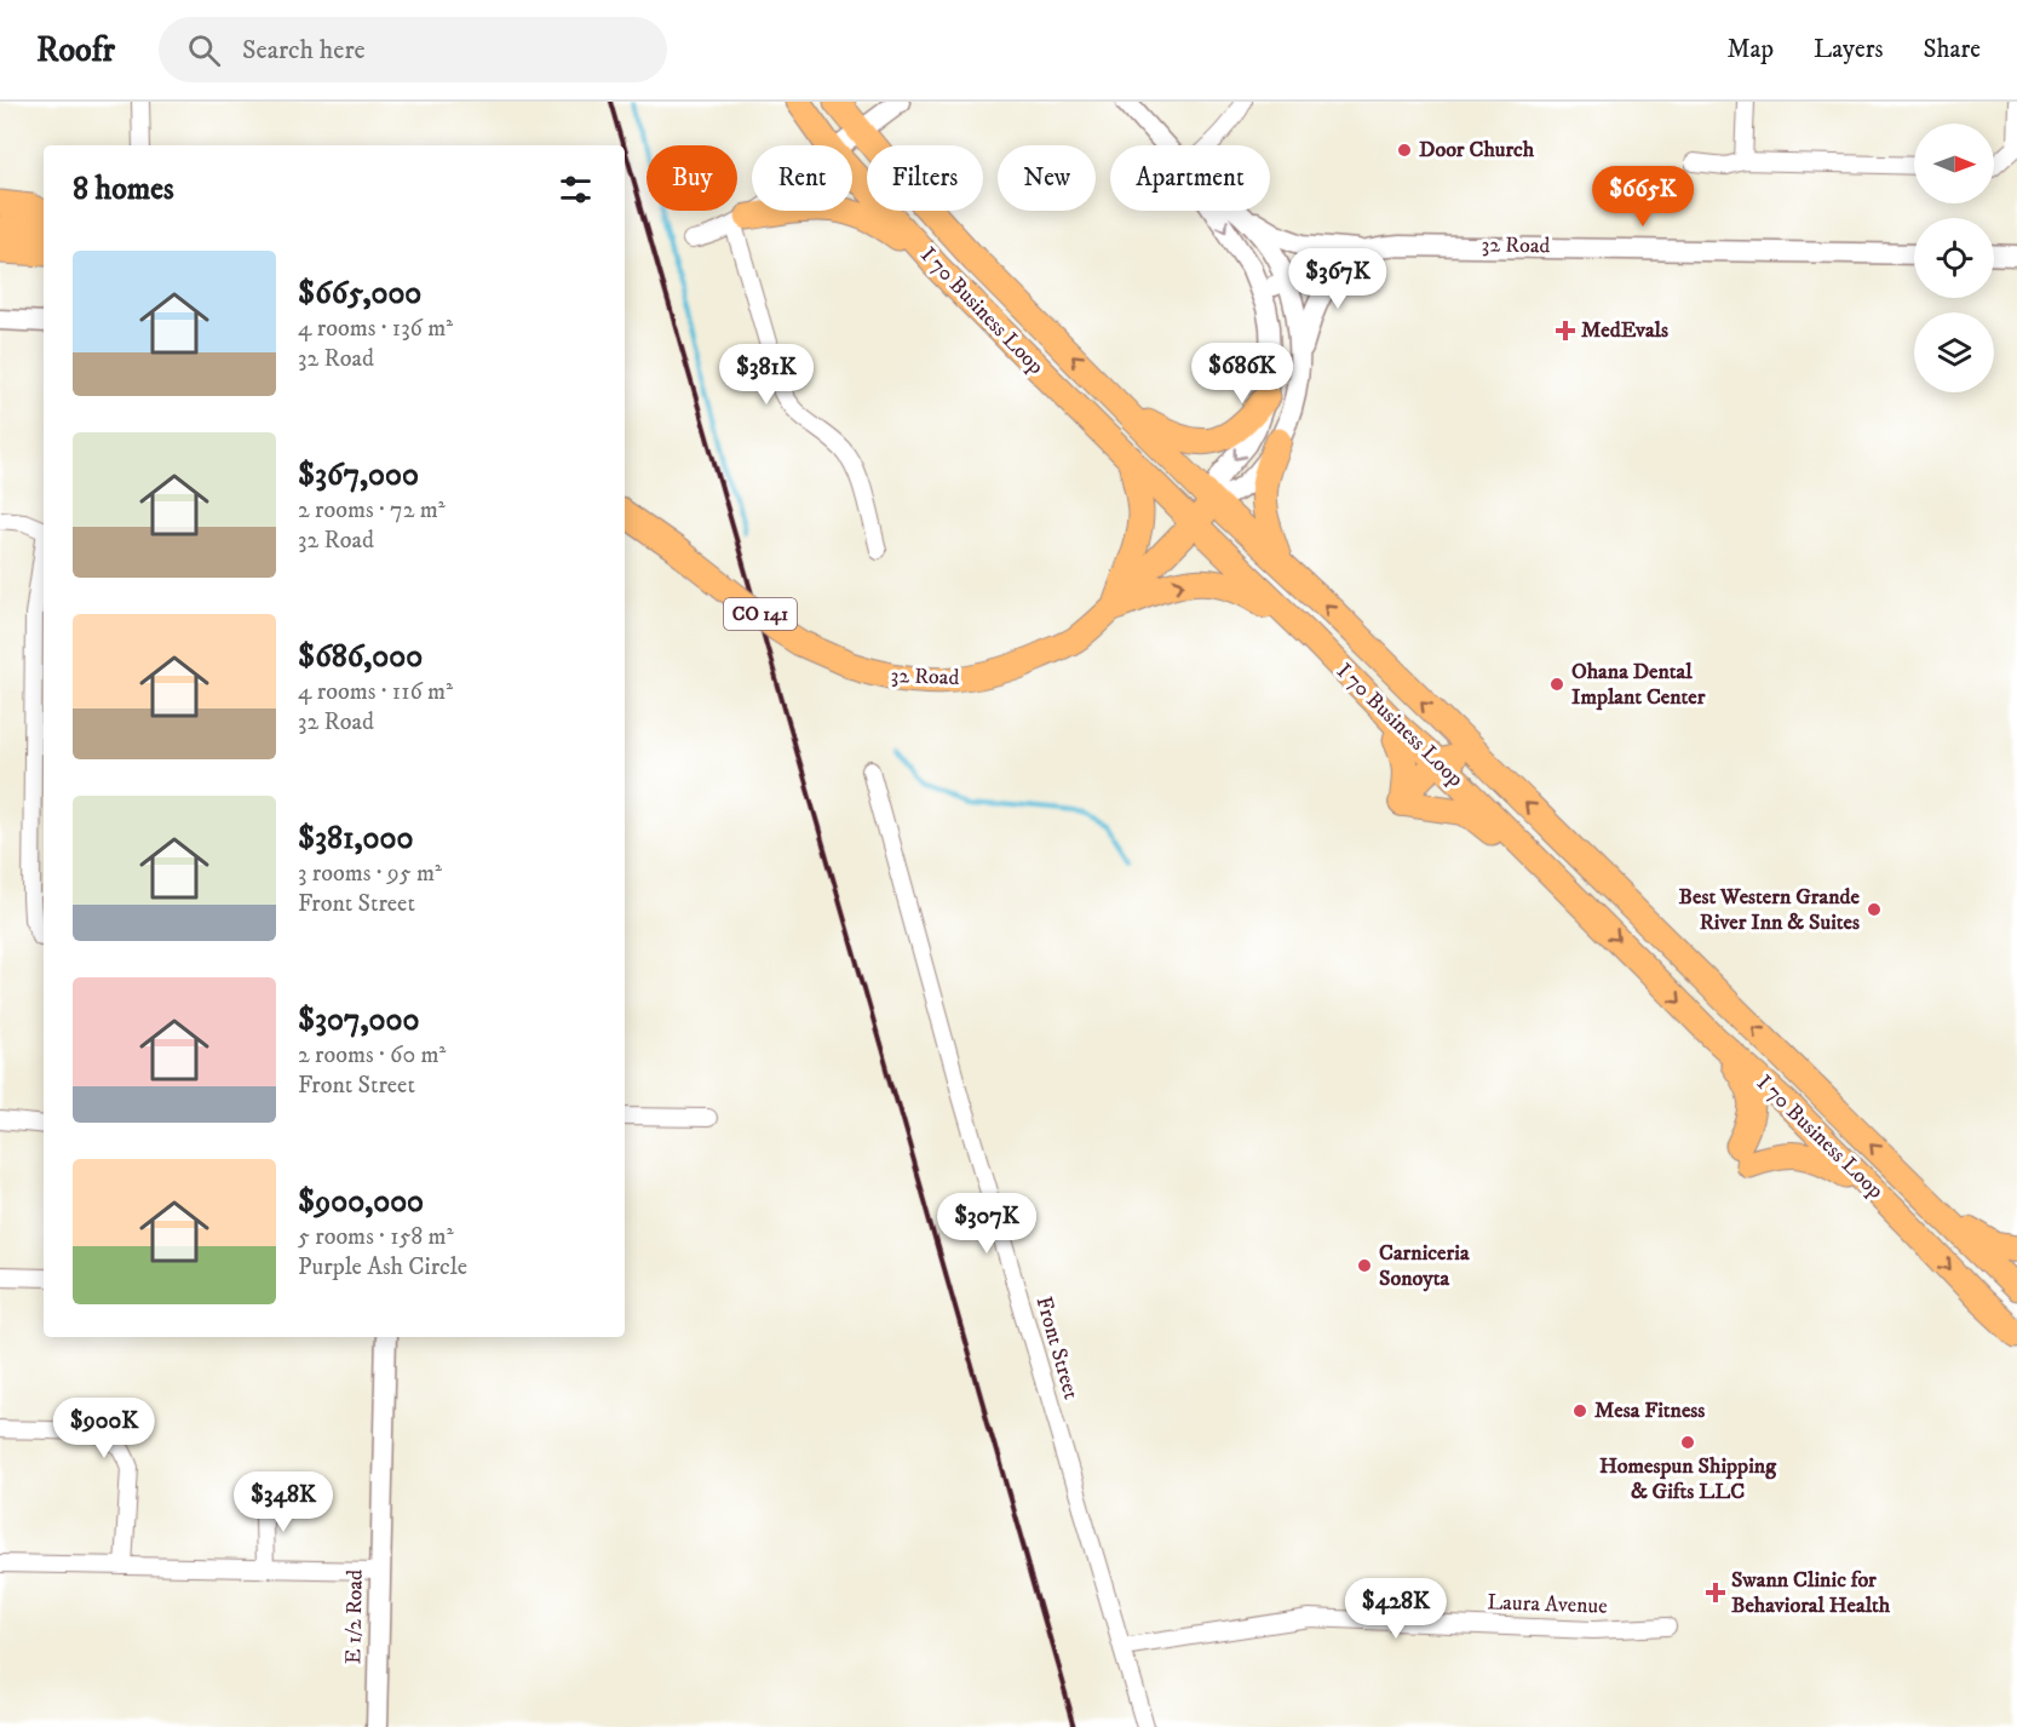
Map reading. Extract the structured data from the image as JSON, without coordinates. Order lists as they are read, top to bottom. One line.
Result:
{"streets":{"main road":["32 Road","I 70 Business Loop","CO 141"],"street":["Front Street","Laura Avenue","E 1/2 Road"]},"crossings":[["32 Road","I 70 Business Loop"],["Front Street","Laura Avenue"]],"places":{"other":["Door Church","Ohana Dental Implant Center","Best Western Grande River Inn & Suites","Carniceria Sonoyta","Mesa Fitness","Homespun Shipping & Gifts LLC"],"health":["MedEvals","Swann Clinic for Behavioral Health"]},"north":"right","page":{"header":"Roofr","search":"Search here","nav":["Map","Layers","Share"],"chip":["Buy","Rent","Filters","New","Apartment"],"heading":"8 homes","price":["$665K","$367K","$686K","$381K","$307K","$900K","$348K","$428K"],"list":[{"name":"$665,000","note":"4 rooms · 136 m² · 32 Road"},{"name":"$367,000","note":"2 rooms · 72 m² · 32 Road"},{"name":"$686,000","note":"4 rooms · 116 m² · 32 Road"},{"name":"$381,000","note":"3 rooms · 95 m² · Front Street"},{"name":"$307,000","note":"2 rooms · 60 m² · Front Street"},{"name":"$900,000","note":"5 rooms · 158 m² · Purple Ash Circle"}]}}
